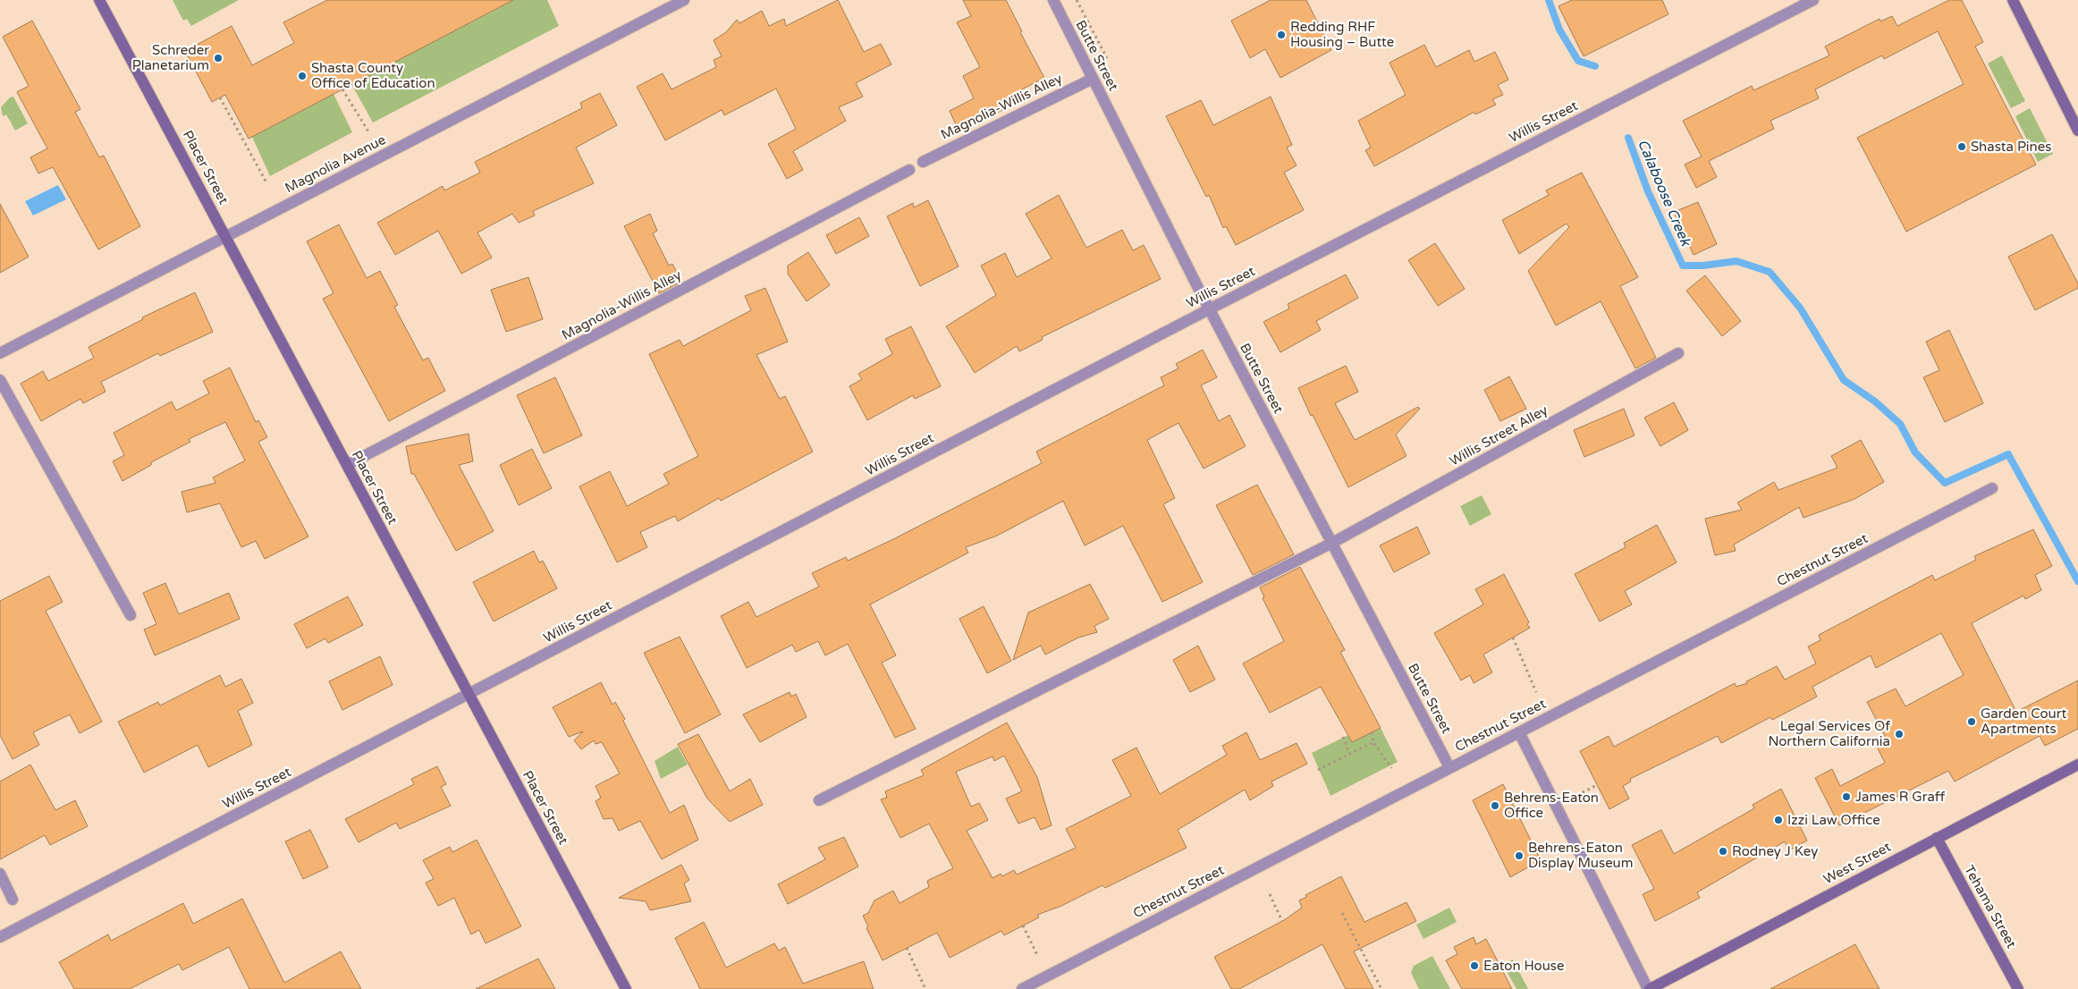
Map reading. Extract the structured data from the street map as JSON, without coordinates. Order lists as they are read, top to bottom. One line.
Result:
{"streets":{"main road":["Placer Street","West Street","Tehama Street"],"street":["Butte Street","Magnolia-Willis Alley","Willis Street","Magnolia Avenue","Willis Street Alley","Chestnut Street"]},"crossings":[["Butte Street","Magnolia-Willis Alley"],["Butte Street","Willis Street"],["Butte Street","Willis Street Alley"],["Butte Street","Chestnut Street"],["Magnolia-Willis Alley","Placer Street"],["Willis Street","Placer Street"],["Magnolia Avenue","Placer Street"],["West Street","Tehama Street"]],"water":["Calaboose Creek"],"places":["Redding RHF Housing – Butte","Schreder Planetarium","Shasta County Office of Education","Shasta Pines","Garden Court Apartments","Legal Services Of Northern California","James R Graff","Behrens-Eaton Office","Izzi Law Office","Rodney J Key","Behrens-Eaton Display Museum","Eaton House"]}
